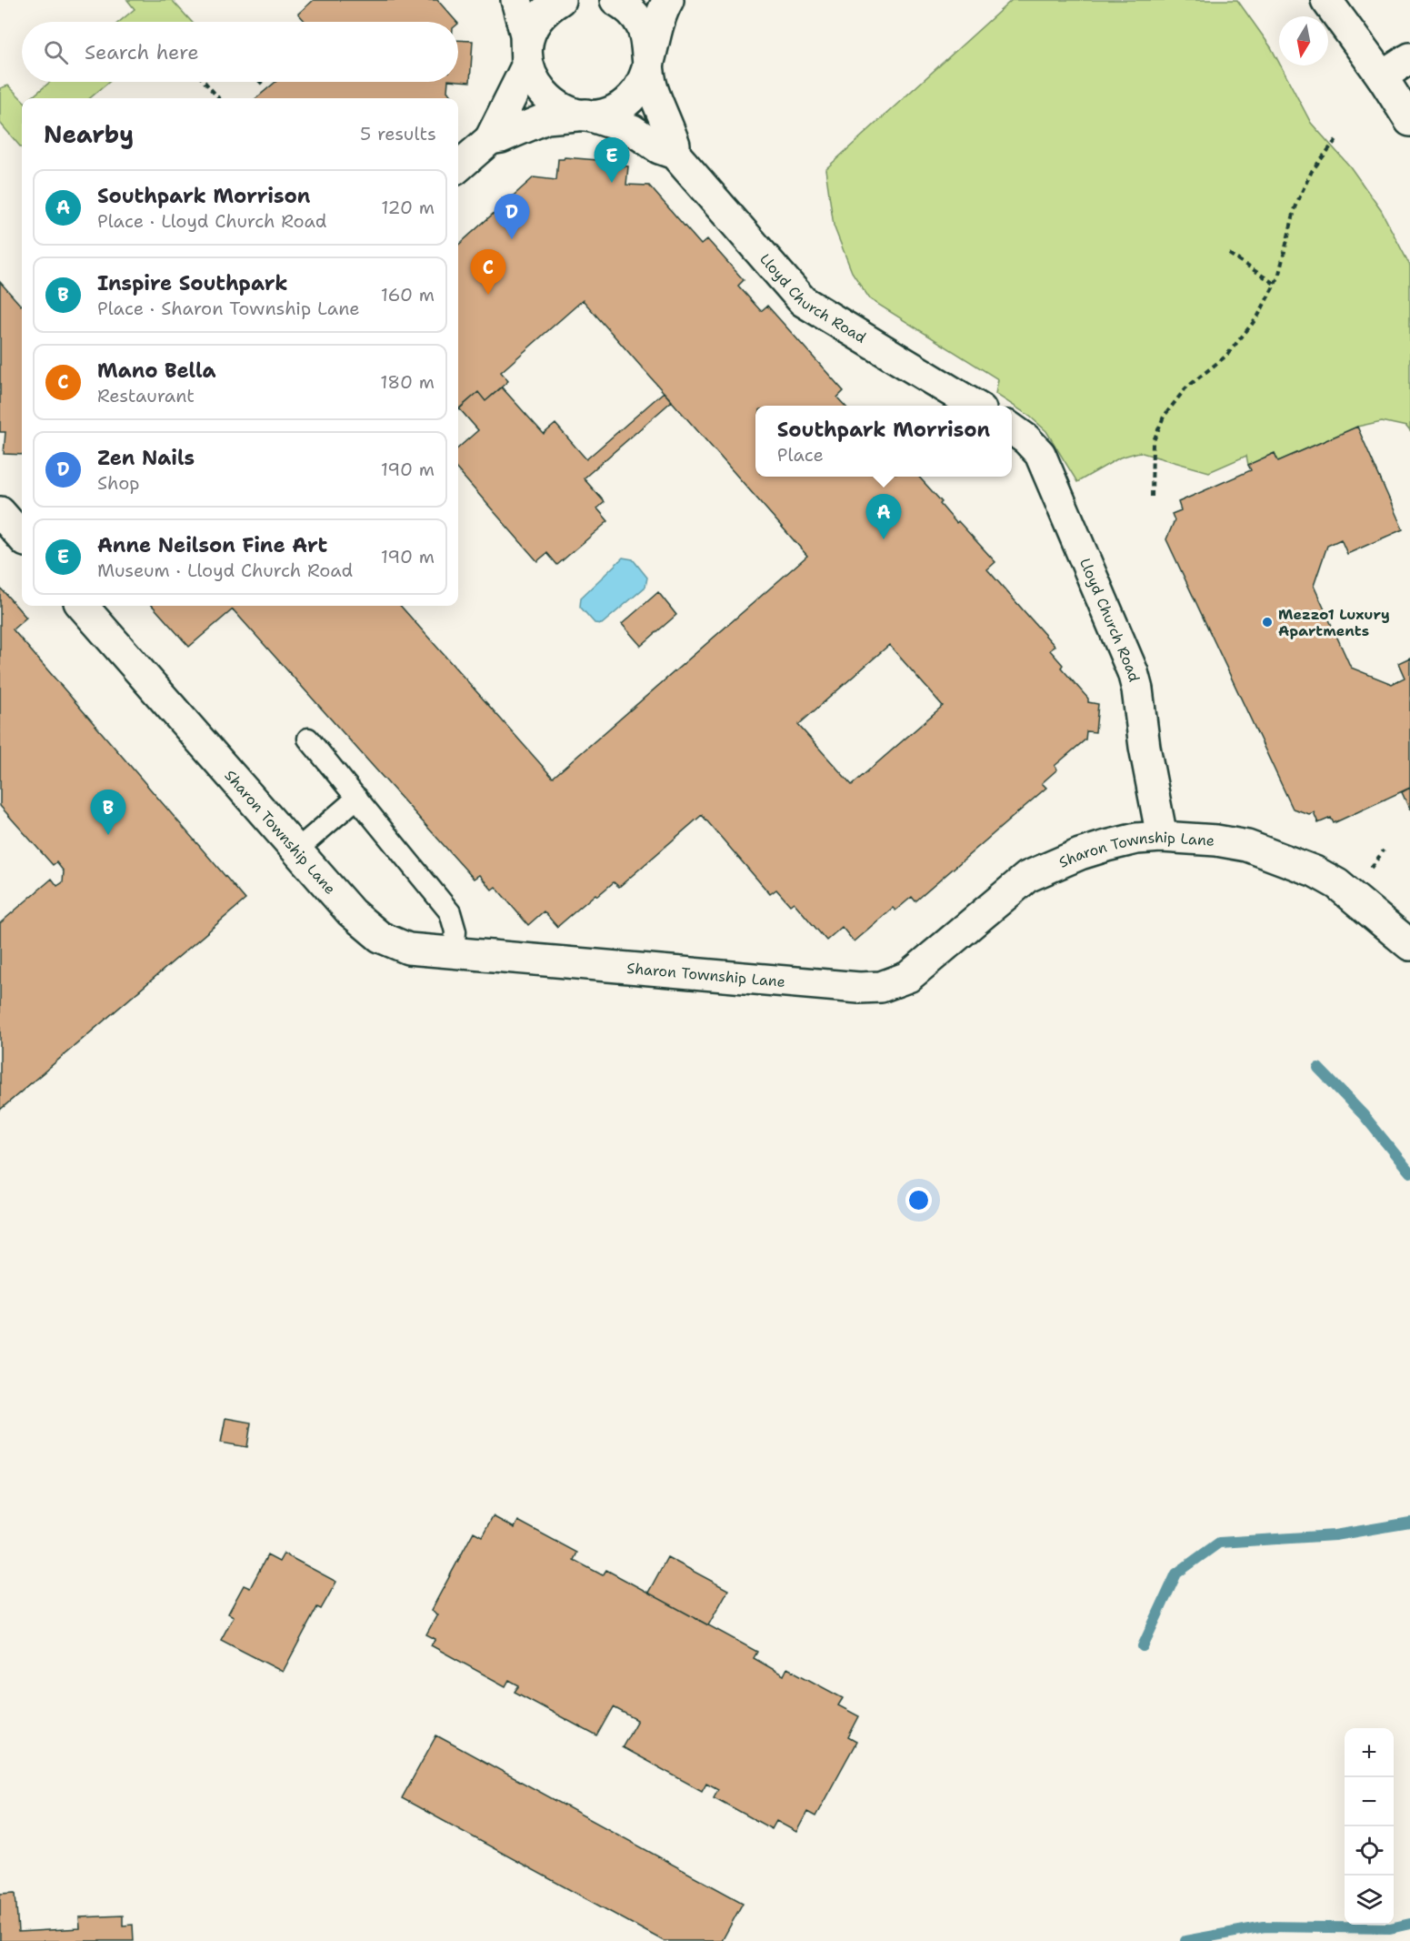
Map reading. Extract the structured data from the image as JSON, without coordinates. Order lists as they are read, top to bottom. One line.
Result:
{"streets":{"street":["Lloyd Church Road","Sharon Township Lane"]},"crossings":[["Lloyd Church Road","Sharon Township Lane"]],"places":["Mezzo1 Luxury Apartments"],"north":"bottom","page":{"search":"Search here","heading":["Nearby","5 results"],"pins":["E","D","C","A","B"],"list":[{"mark":"A","name":"Southpark Morrison","note":"Place · Lloyd Church Road","value":"120 m"},{"mark":"B","name":"Inspire Southpark","note":"Place · Sharon Township Lane","value":"160 m"},{"mark":"C","name":"Mano Bella","note":"Restaurant","value":"180 m"},{"mark":"D","name":"Zen Nails","note":"Shop","value":"190 m"},{"mark":"E","name":"Anne Neilson Fine Art","note":"Museum · Lloyd Church Road","value":"190 m"}],"popup":["Southpark Morrison","Place"],"map_buttons":["+","−"]}}
